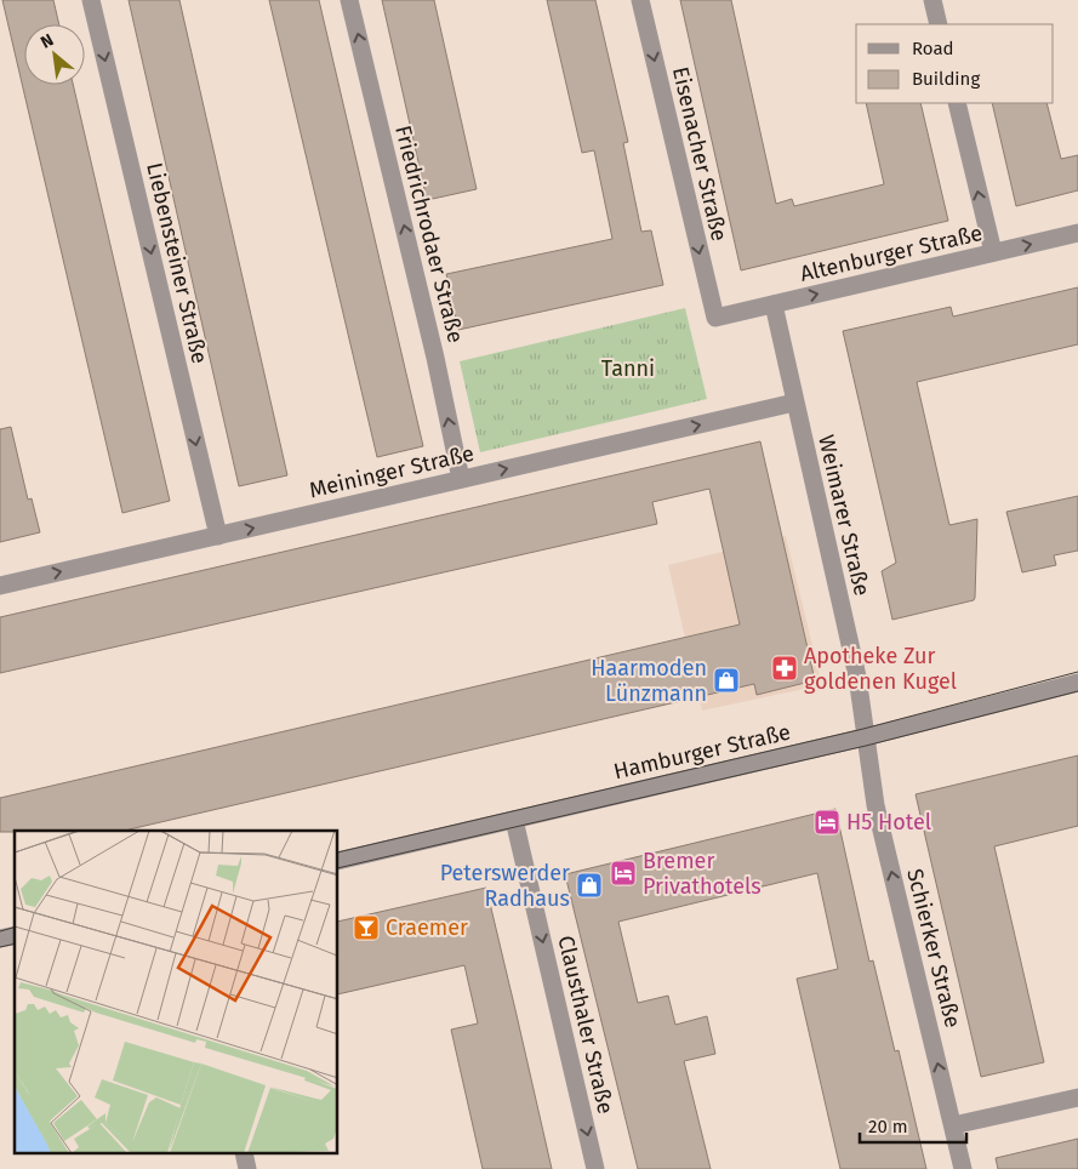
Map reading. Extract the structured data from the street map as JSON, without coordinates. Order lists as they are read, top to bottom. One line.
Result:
{"streets":{"street":["Eisenacher Straße","Friedrichrodaer Straße","Altenburger Straße","Liebensteiner Straße","Meininger Straße","Weimarer Straße","Hamburger Straße","Schierker Straße","Clausthaler Straße"]},"crossings":[["Eisenacher Straße","Altenburger Straße"],["Friedrichrodaer Straße","Meininger Straße"],["Altenburger Straße","Weimarer Straße"],["Liebensteiner Straße","Meininger Straße"],["Meininger Straße","Weimarer Straße"],["Weimarer Straße","Hamburger Straße"],["Weimarer Straße","Schierker Straße"],["Hamburger Straße","Schierker Straße"],["Hamburger Straße","Clausthaler Straße"]],"one_way":["Eisenacher Straße","Friedrichrodaer Straße","Altenburger Straße","Liebensteiner Straße","Meininger Straße","Schierker Straße","Clausthaler Straße"],"parks":["Tanni"],"places":{"pharmacy":["Apotheke Zur goldenen Kugel"],"shop":["Haarmoden Lünzmann","Peterswerder Radhaus"],"hotel":["H5 Hotel","Bremer Privathotels"],"bar":["Craemer"]},"legend":["Road","Building"],"scale_bar":"20 m","north":"top left"}
